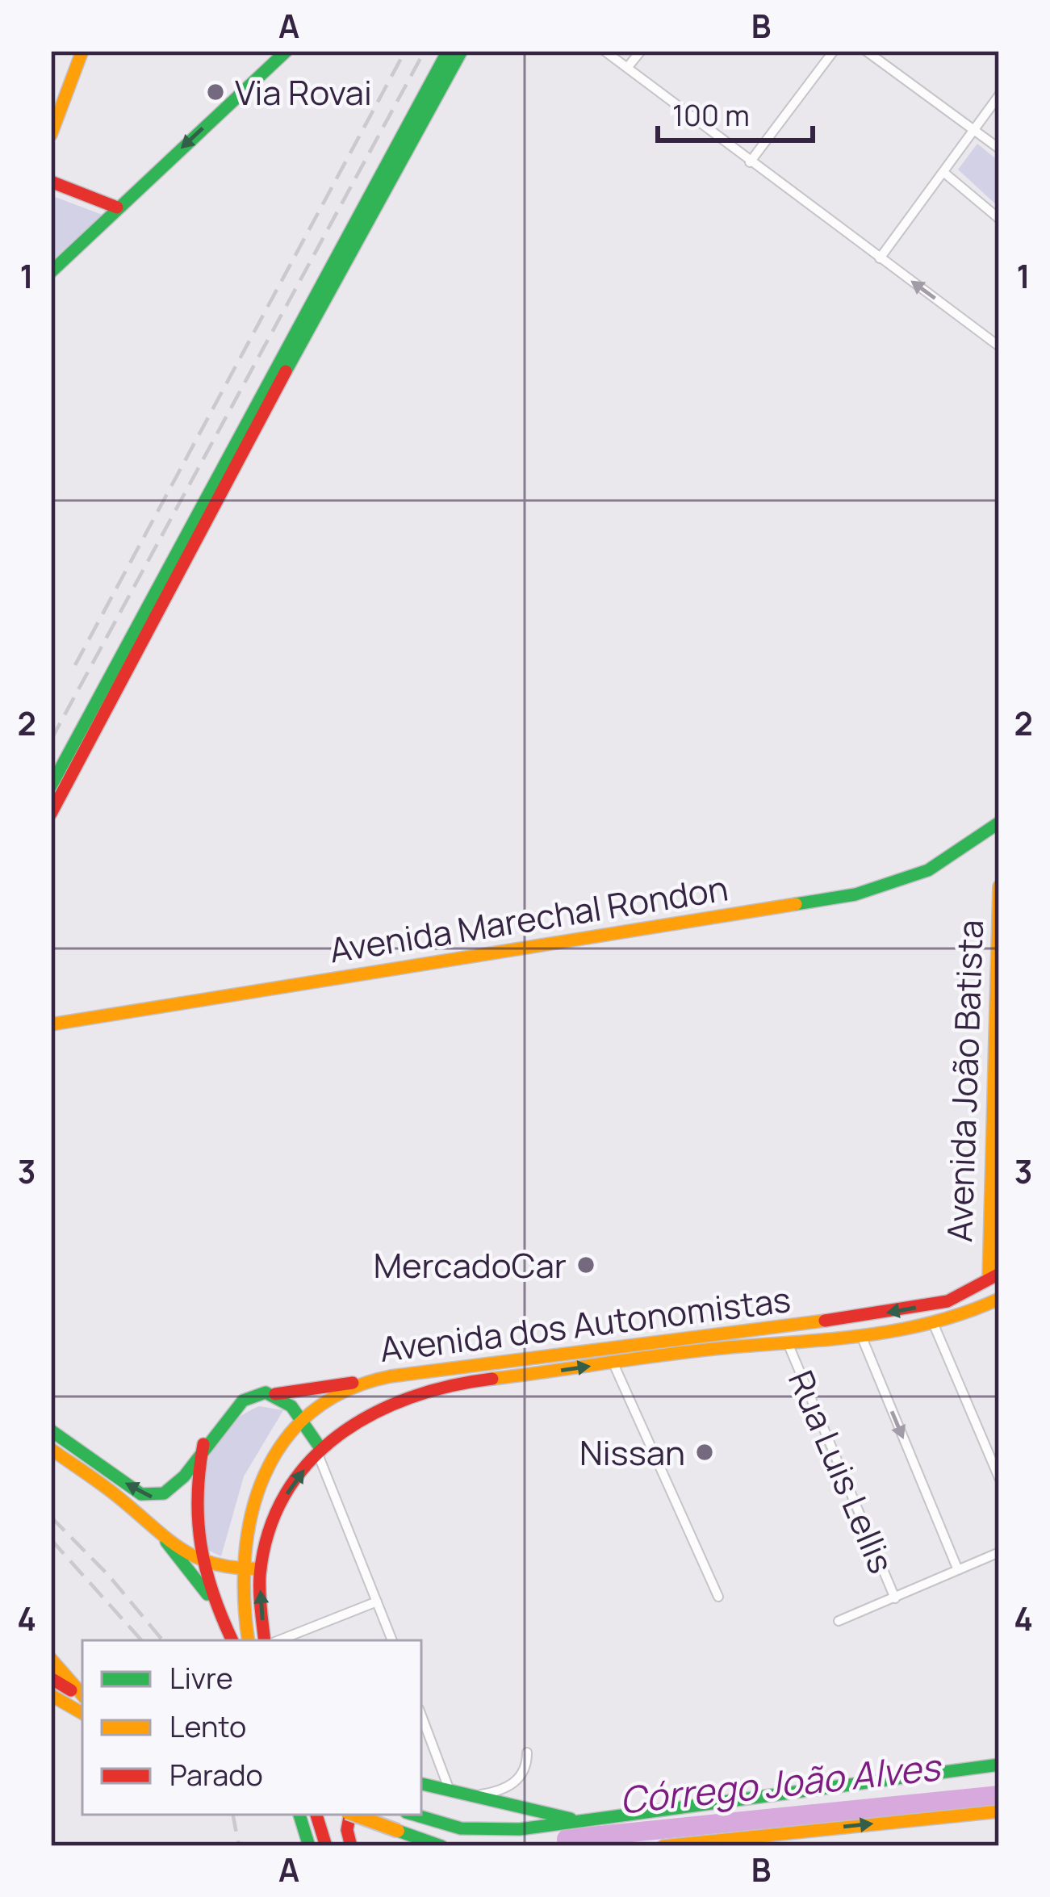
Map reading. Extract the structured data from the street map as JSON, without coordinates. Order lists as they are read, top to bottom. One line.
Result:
{"streets":{"main road":["Avenida Marechal Rondon","Avenida João Batista","Avenida dos Autonomistas"],"street":["Rua Luis Lellis"]},"crossings":[["Avenida João Batista","Avenida dos Autonomistas"],["Avenida dos Autonomistas","Rua Luis Lellis"]],"water":["Córrego João Alves"],"places":["Via Rovai","MercadoCar","Nissan"],"legend":["Livre","Lento","Parado"],"scale_bar":"100 m","grid":{"columns":["A","B"],"rows":["1","2","3","4"]}}
